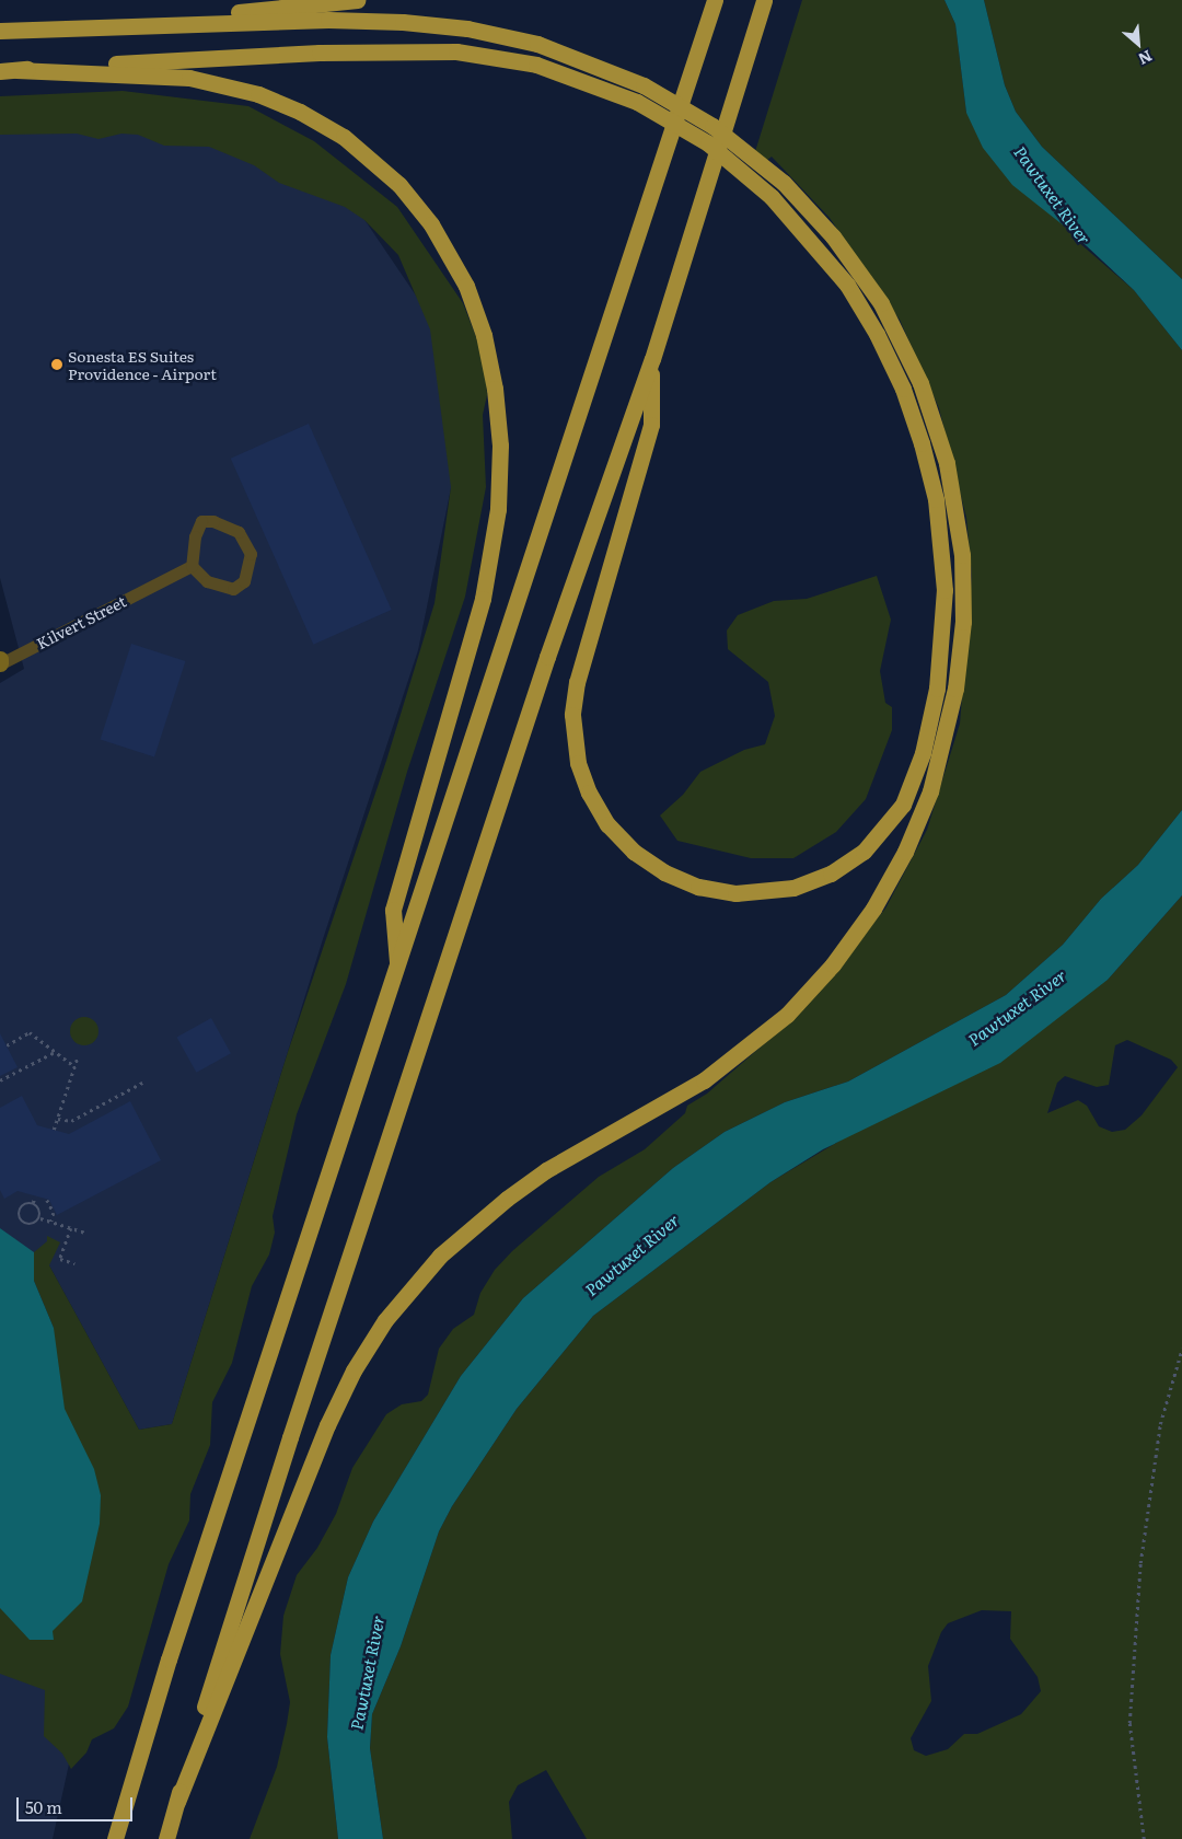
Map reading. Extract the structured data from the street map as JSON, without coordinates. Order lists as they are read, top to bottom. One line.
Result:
{"streets":{"street":["Kilvert Street"]},"water":["Pawtuxet River"],"places":["Sonesta ES Suites Providence - Airport"],"scale_bar":"50 m","north":"bottom right"}
